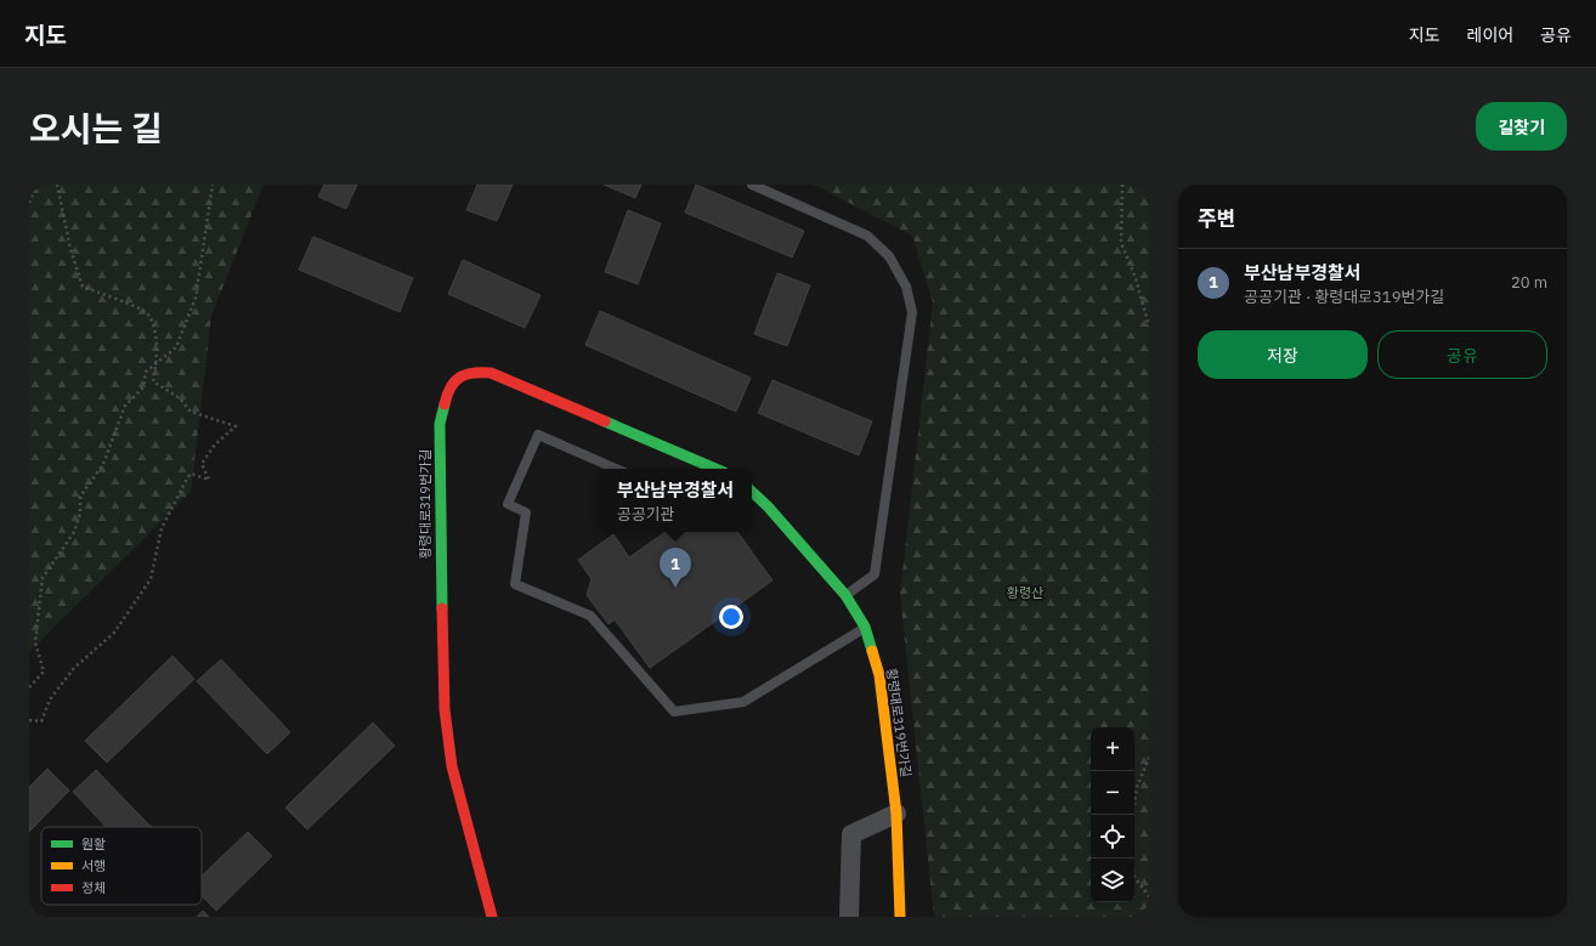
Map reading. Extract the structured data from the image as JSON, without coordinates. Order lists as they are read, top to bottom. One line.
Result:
{"streets":{"street":["황령대로319번가길"]},"parks":["황령산"],"legend":["원활","서행","정체"],"page":{"header":"지도","nav":["지도","레이어","공유"],"title":"오시는 길","buttons":["길찾기",["저장","공유"]],"heading":"주변","list":[{"mark":"1","name":"부산남부경찰서","note":"공공기관 · 황령대로319번가길","value":"20 m"}],"popup":["부산남부경찰서","공공기관"],"pins":"1","map_buttons":["+","−"]}}
